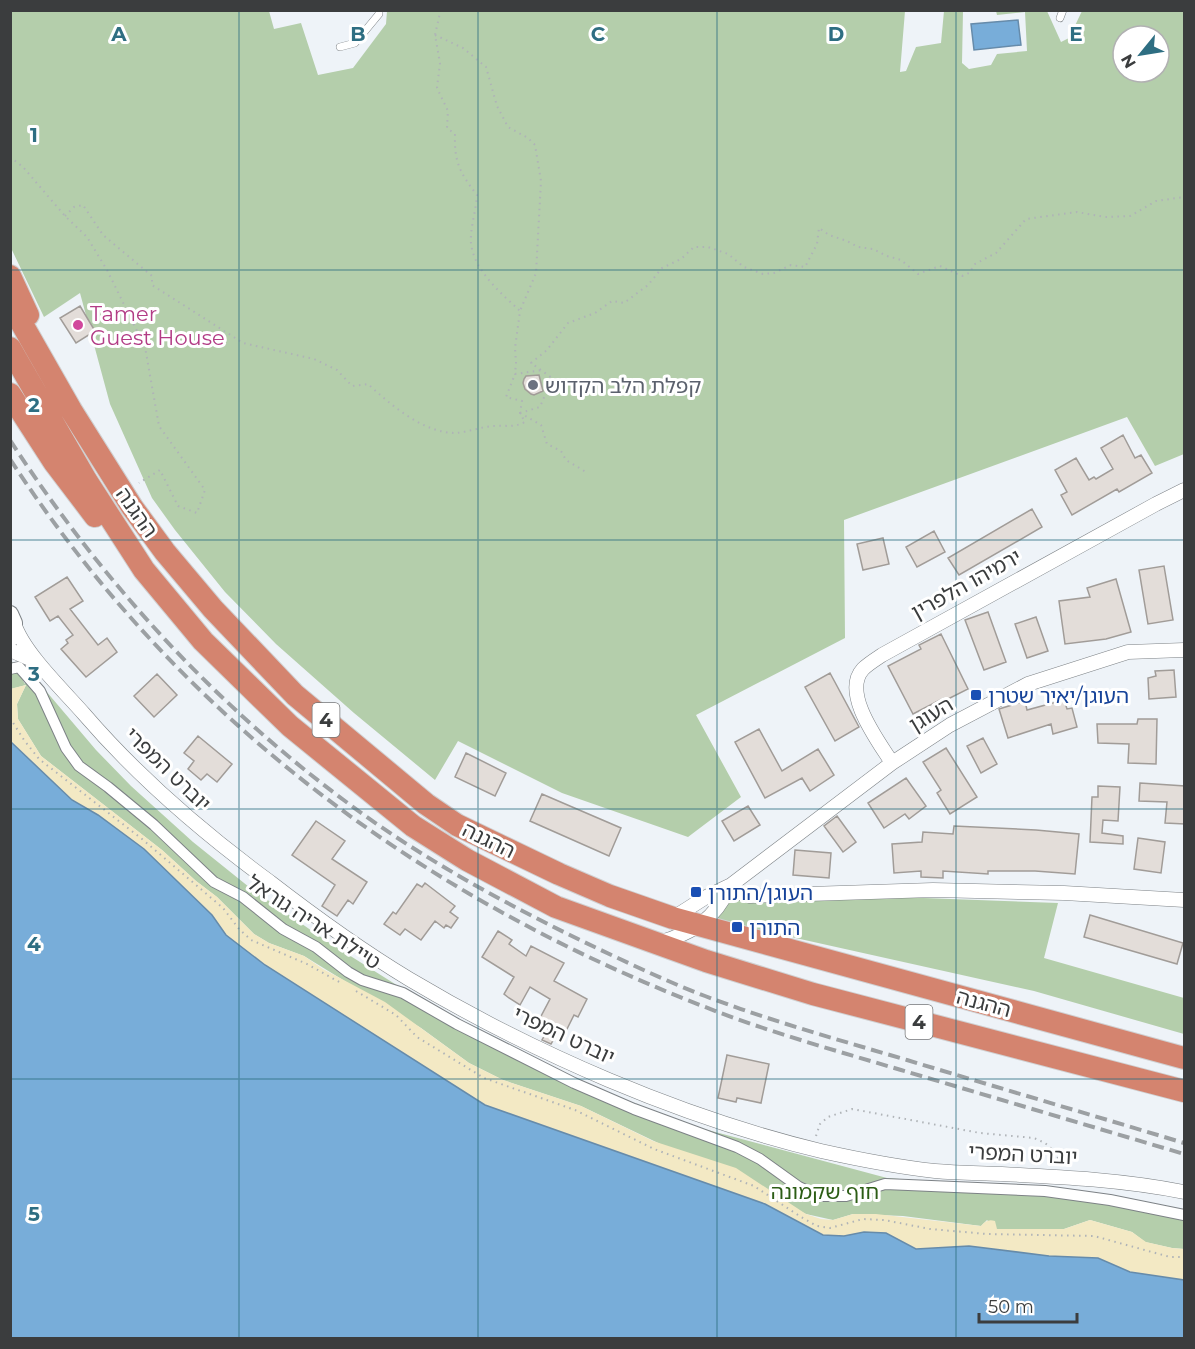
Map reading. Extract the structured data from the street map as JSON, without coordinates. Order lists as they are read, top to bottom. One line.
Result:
{"streets":{"highway":["ההגנה","4"],"street":["ירמיהו הלפרין","העוגן","יוברט המפרי","טיילת אריה גוראל"]},"crossings":[["ההגנה","העוגן"],["ירמיהו הלפרין","העוגן"]],"parks":["חוף שקמונה"],"places":{"other":["Tamer Guest House","קפלת הלב הקדוש"],"transit":["העוגן/יאיר שטרן","העוגן/התורן","התורן"]},"scale_bar":"50 m","north":"bottom left","grid":{"columns":["A","B","C","D","E"],"rows":["1","2","3","4","5"]}}
